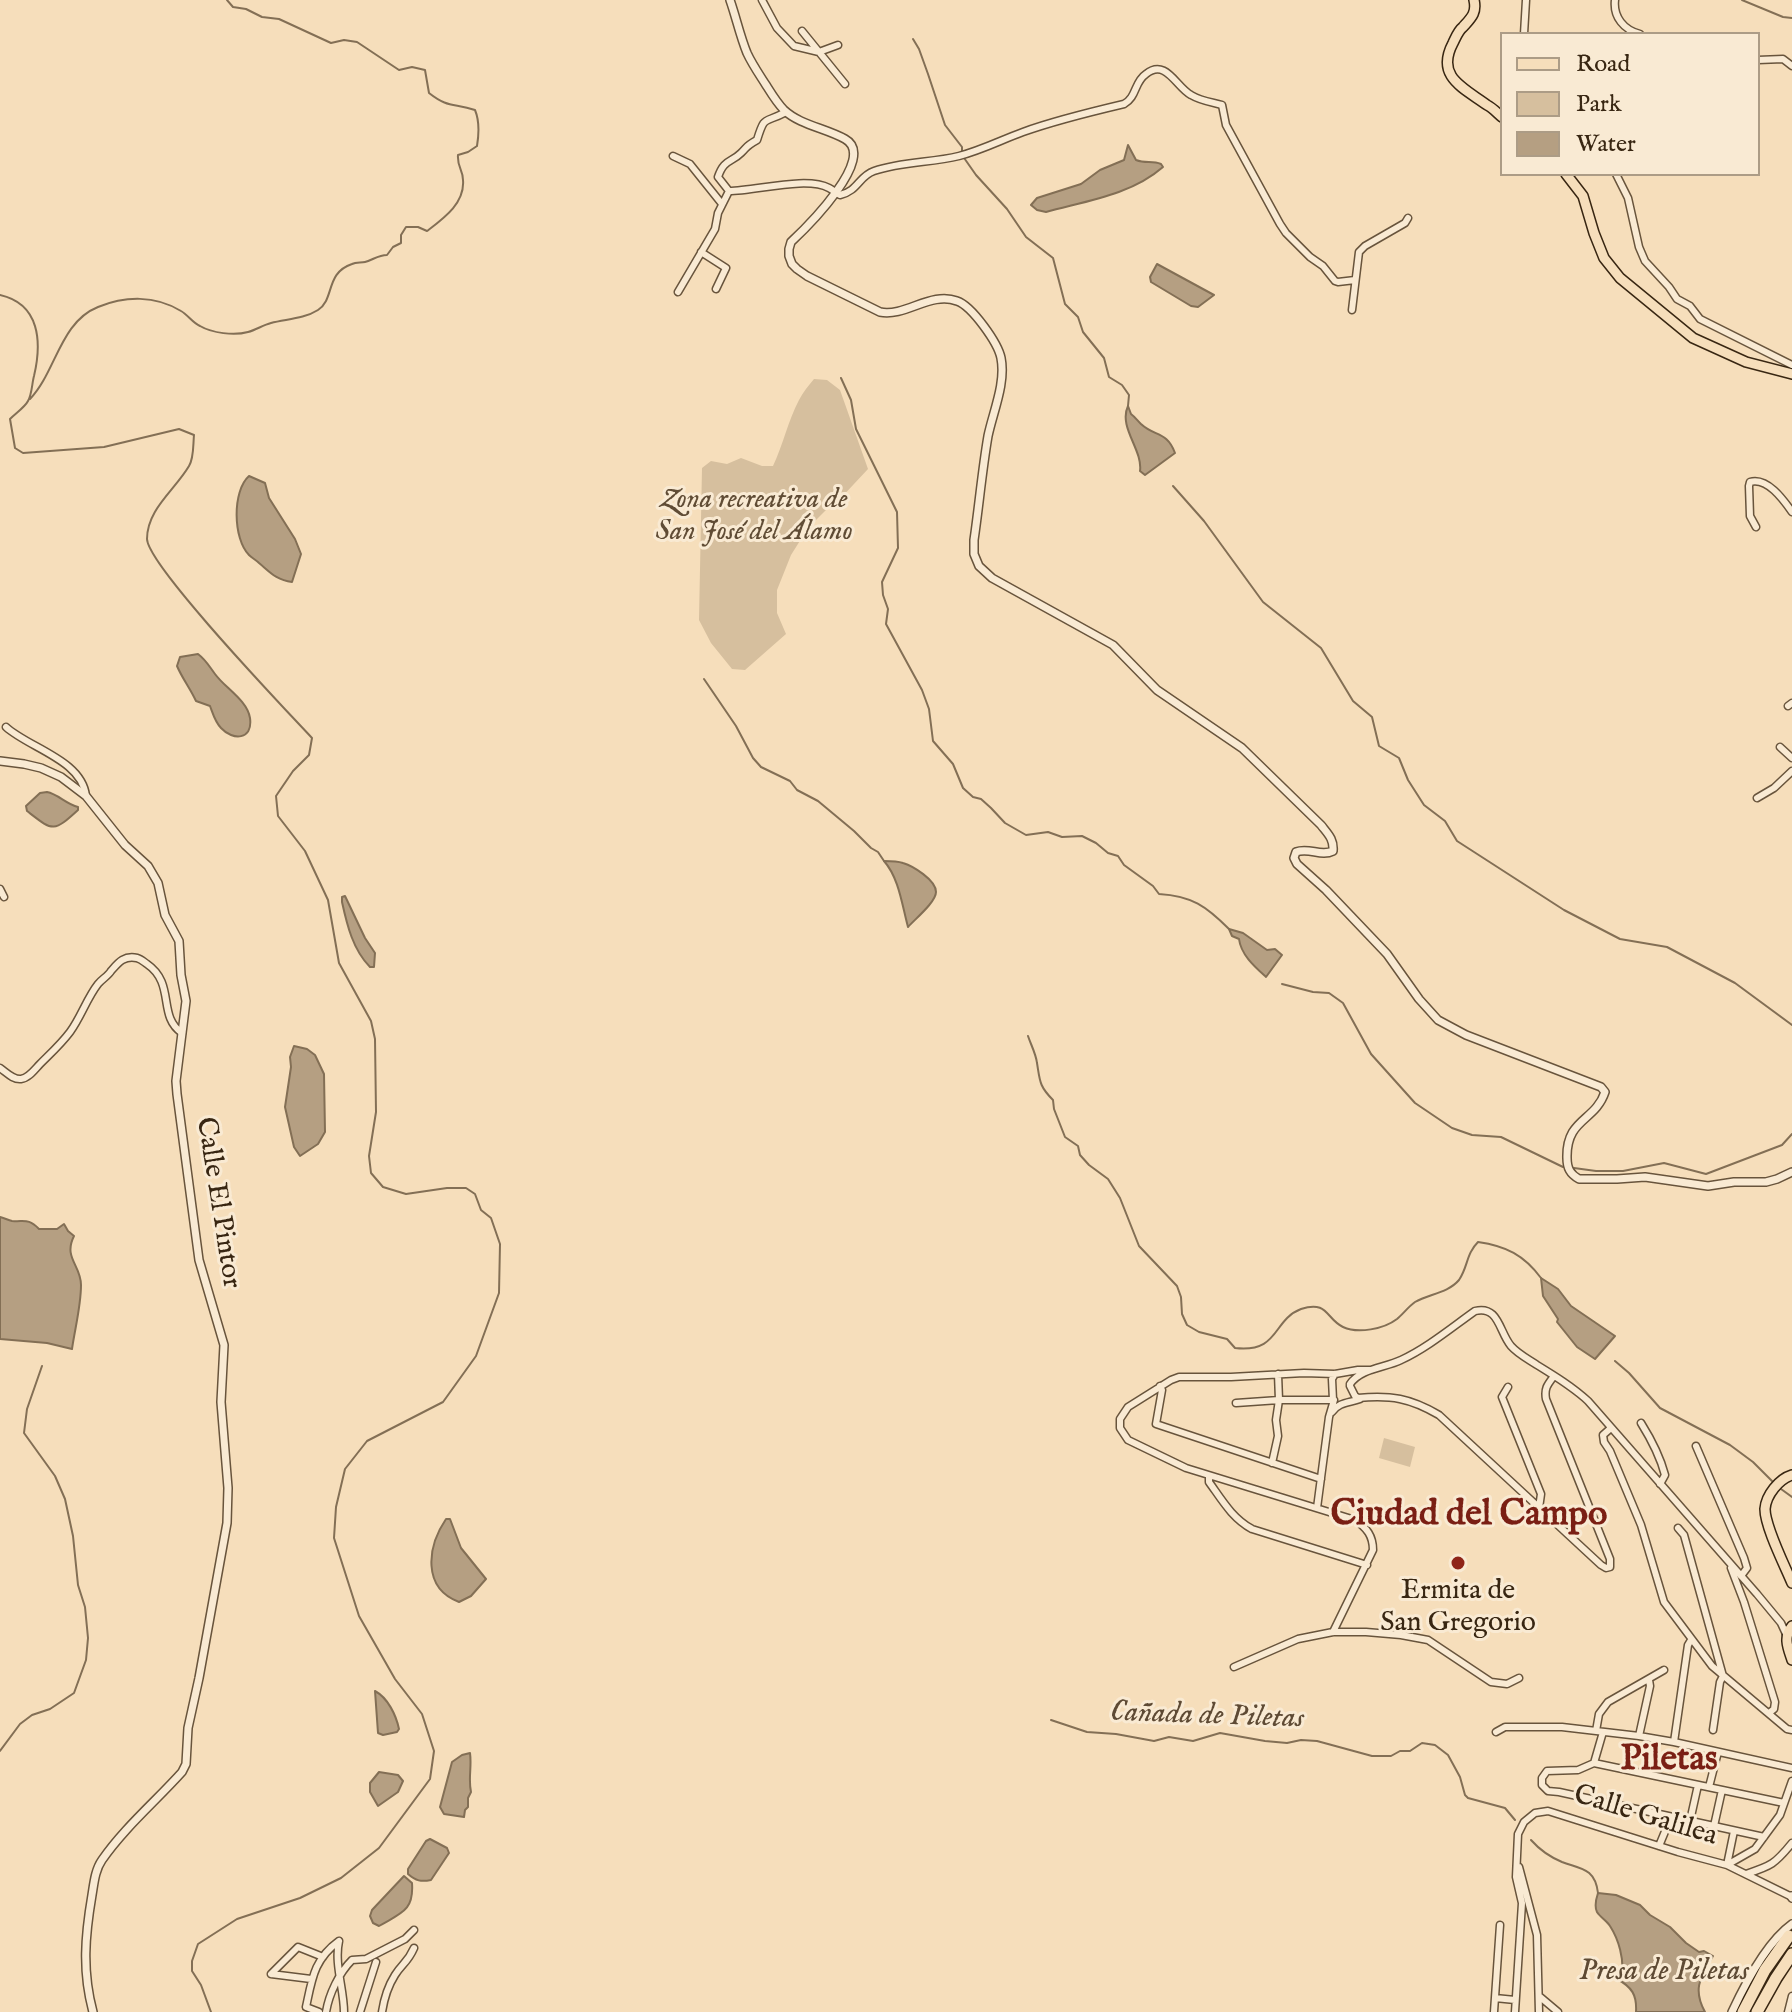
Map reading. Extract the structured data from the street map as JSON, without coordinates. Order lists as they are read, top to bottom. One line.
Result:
{"streets":{"street":["Calle El Pintor","Calle Galilea"]},"districts":["Ciudad del Campo","Piletas"],"water":["Cañada de Piletas","Presa de Piletas"],"parks":["Zona recreativa de San José del Álamo"],"places":["Ermita de San Gregorio"],"legend":["Road","Park","Water"]}
